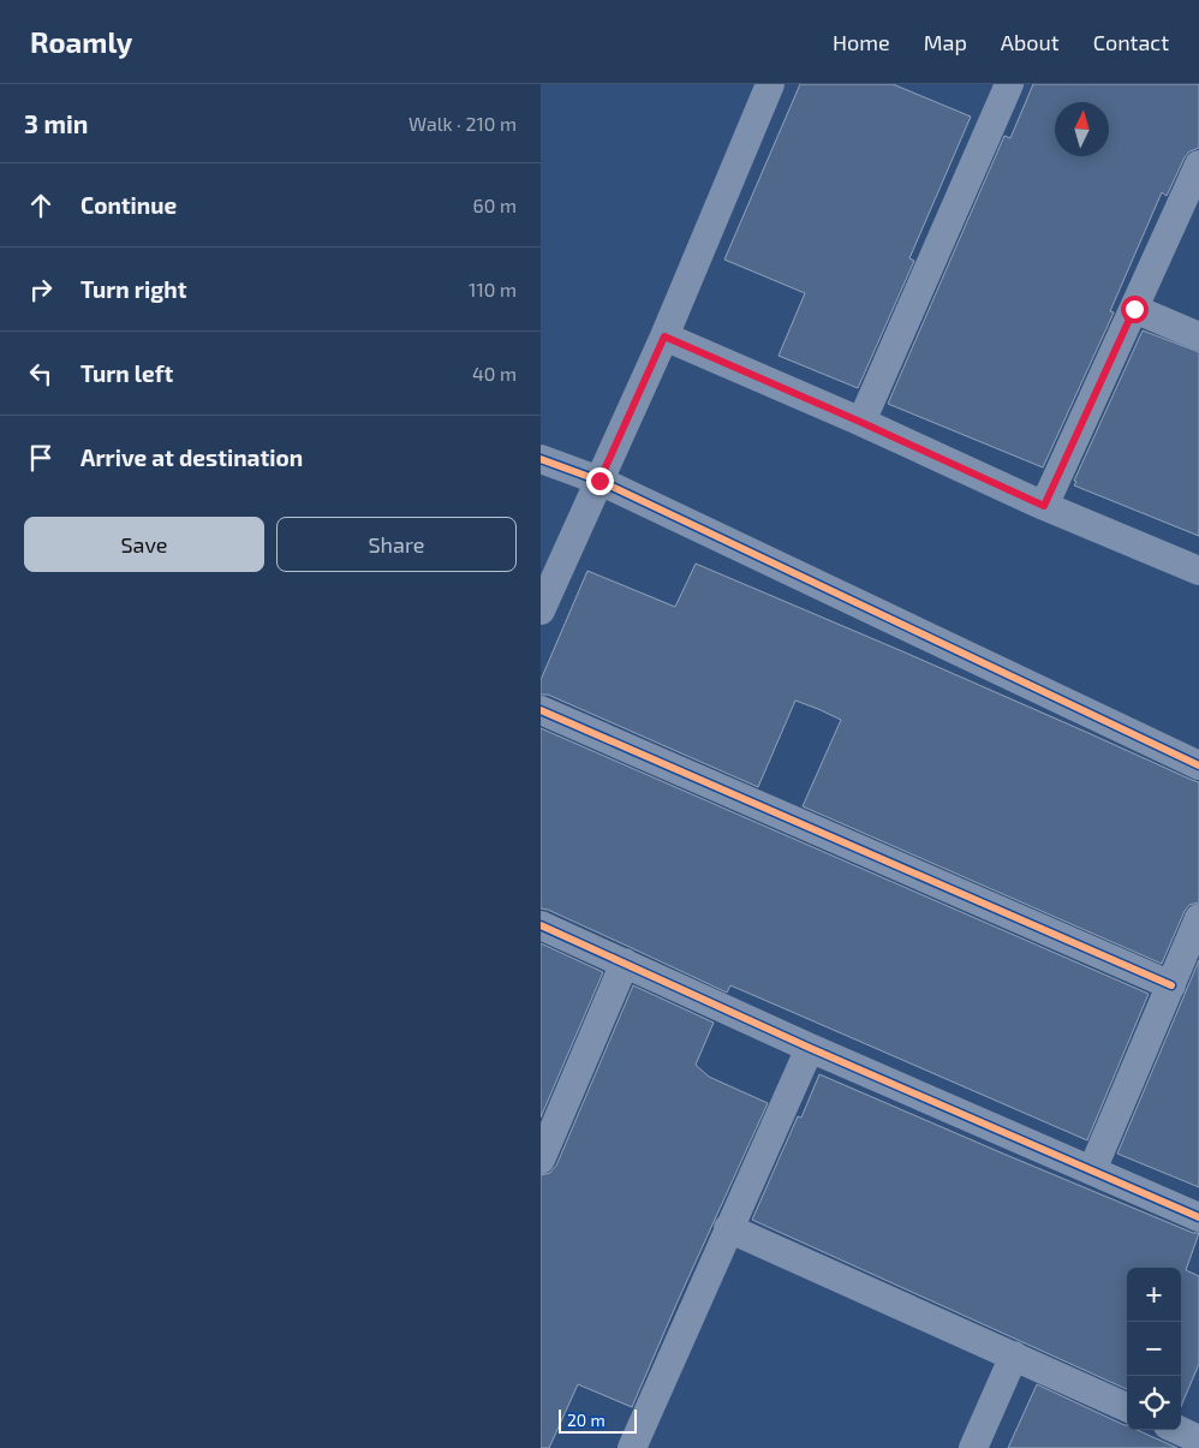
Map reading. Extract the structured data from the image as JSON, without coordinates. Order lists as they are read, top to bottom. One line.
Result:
{"scale_bar":"20 m","north":"top","page":{"header":"Roamly","nav":["Home","Map","About","Contact"],"heading":["3 min","Walk · 210 m"],"list":[["Continue","60 m"],["Turn right","110 m"],["Turn left","40 m"],"Arrive at destination"],"buttons":["Save","Share"],"map_buttons":["+","−"],"scale":"20 m"}}
